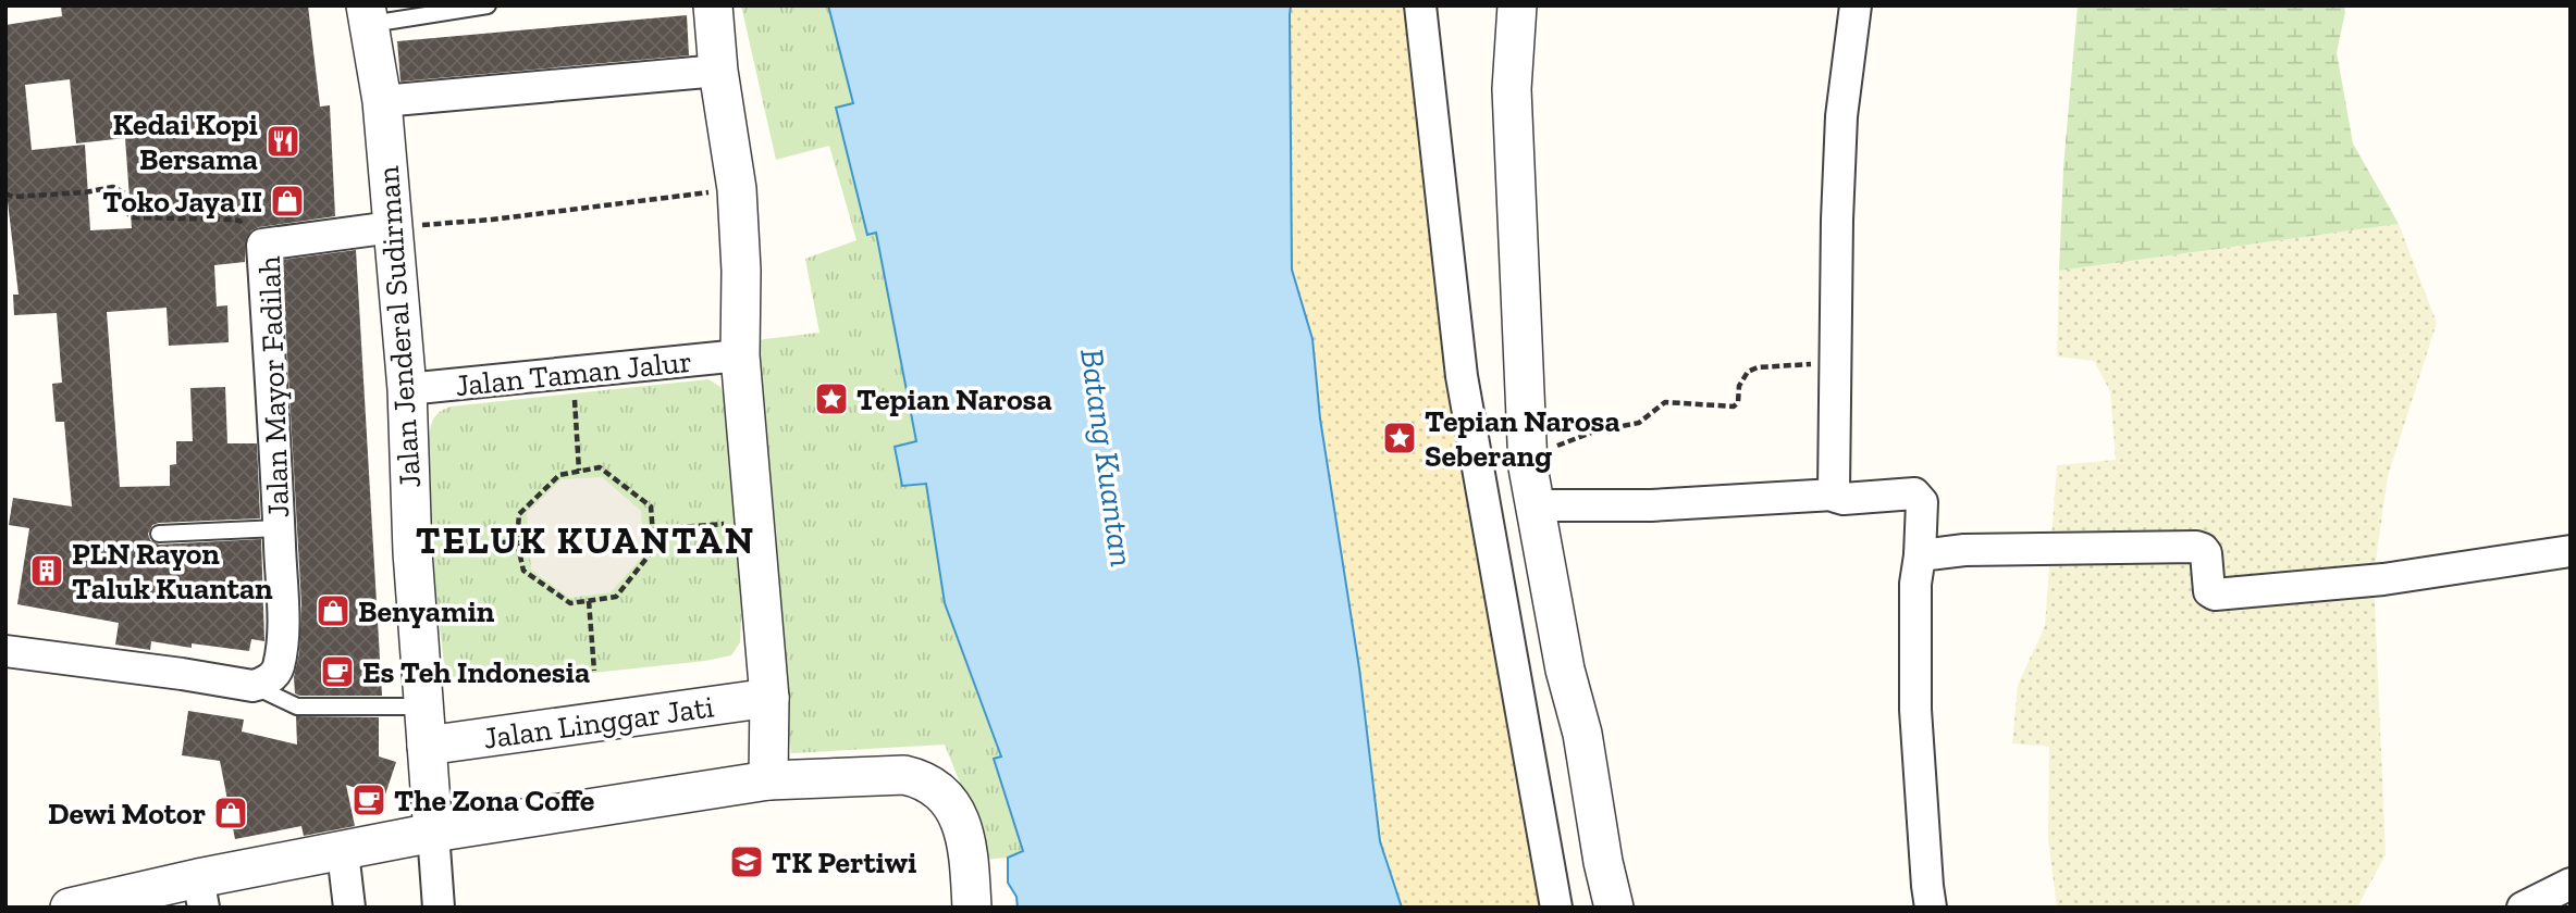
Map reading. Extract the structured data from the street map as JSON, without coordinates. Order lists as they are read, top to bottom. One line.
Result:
{"streets":{"street":["Jalan Jenderal Sudirman","Jalan Taman Jalur","Jalan Mayor Fadilah","Jalan Linggar Jati"]},"crossings":[["Jalan Jenderal Sudirman","Jalan Taman Jalur"],["Jalan Jenderal Sudirman","Jalan Mayor Fadilah"],["Jalan Jenderal Sudirman","Jalan Linggar Jati"]],"districts":["TELUK KUANTAN"],"water":["Batang Kuantan"],"places":{"restaurant":["Kedai Kopi Bersama"],"shop":["Toko Jaya II","Benyamin","Dewi Motor"],"place":["Tepian Narosa","Tepian Narosa Seberang"],"building":["PLN Rayon Taluk Kuantan"],"cafe":["Es Teh Indonesia","The Zona Coffe"],"school or university":["TK Pertiwi"]}}
